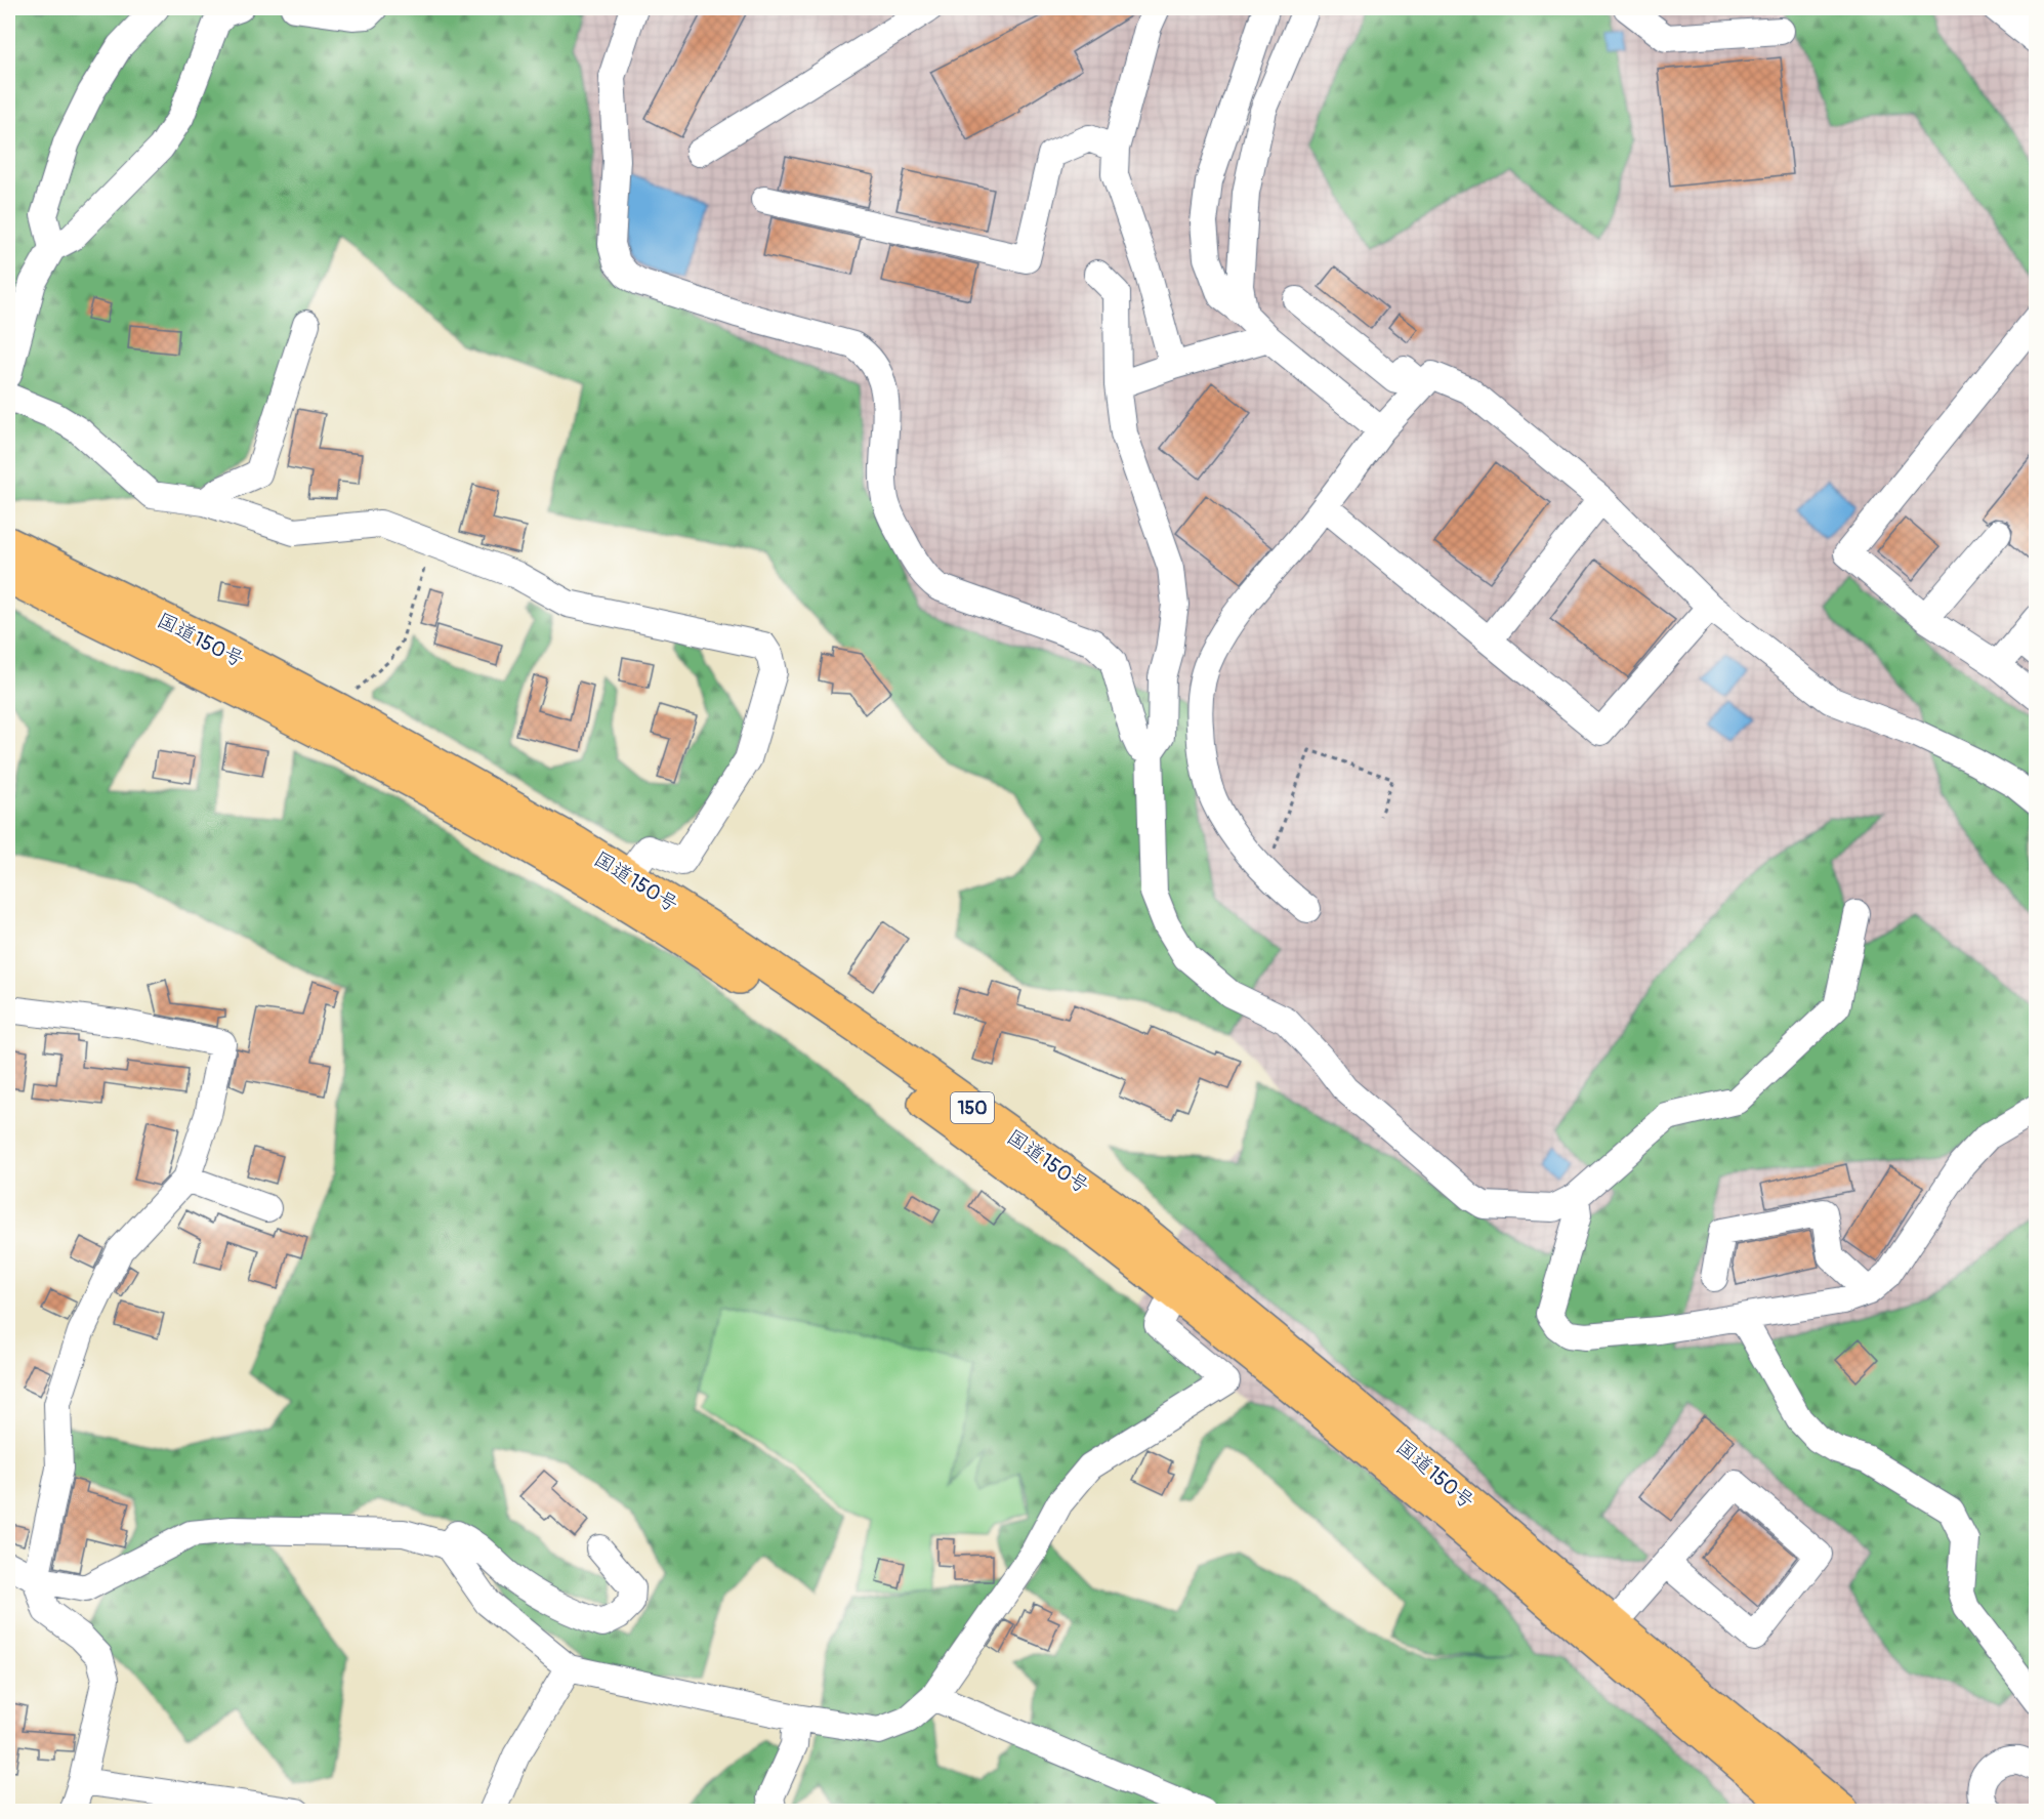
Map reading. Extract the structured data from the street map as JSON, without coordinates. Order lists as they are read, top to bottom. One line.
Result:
{"streets":{"highway":["国道150号","150"]}}
